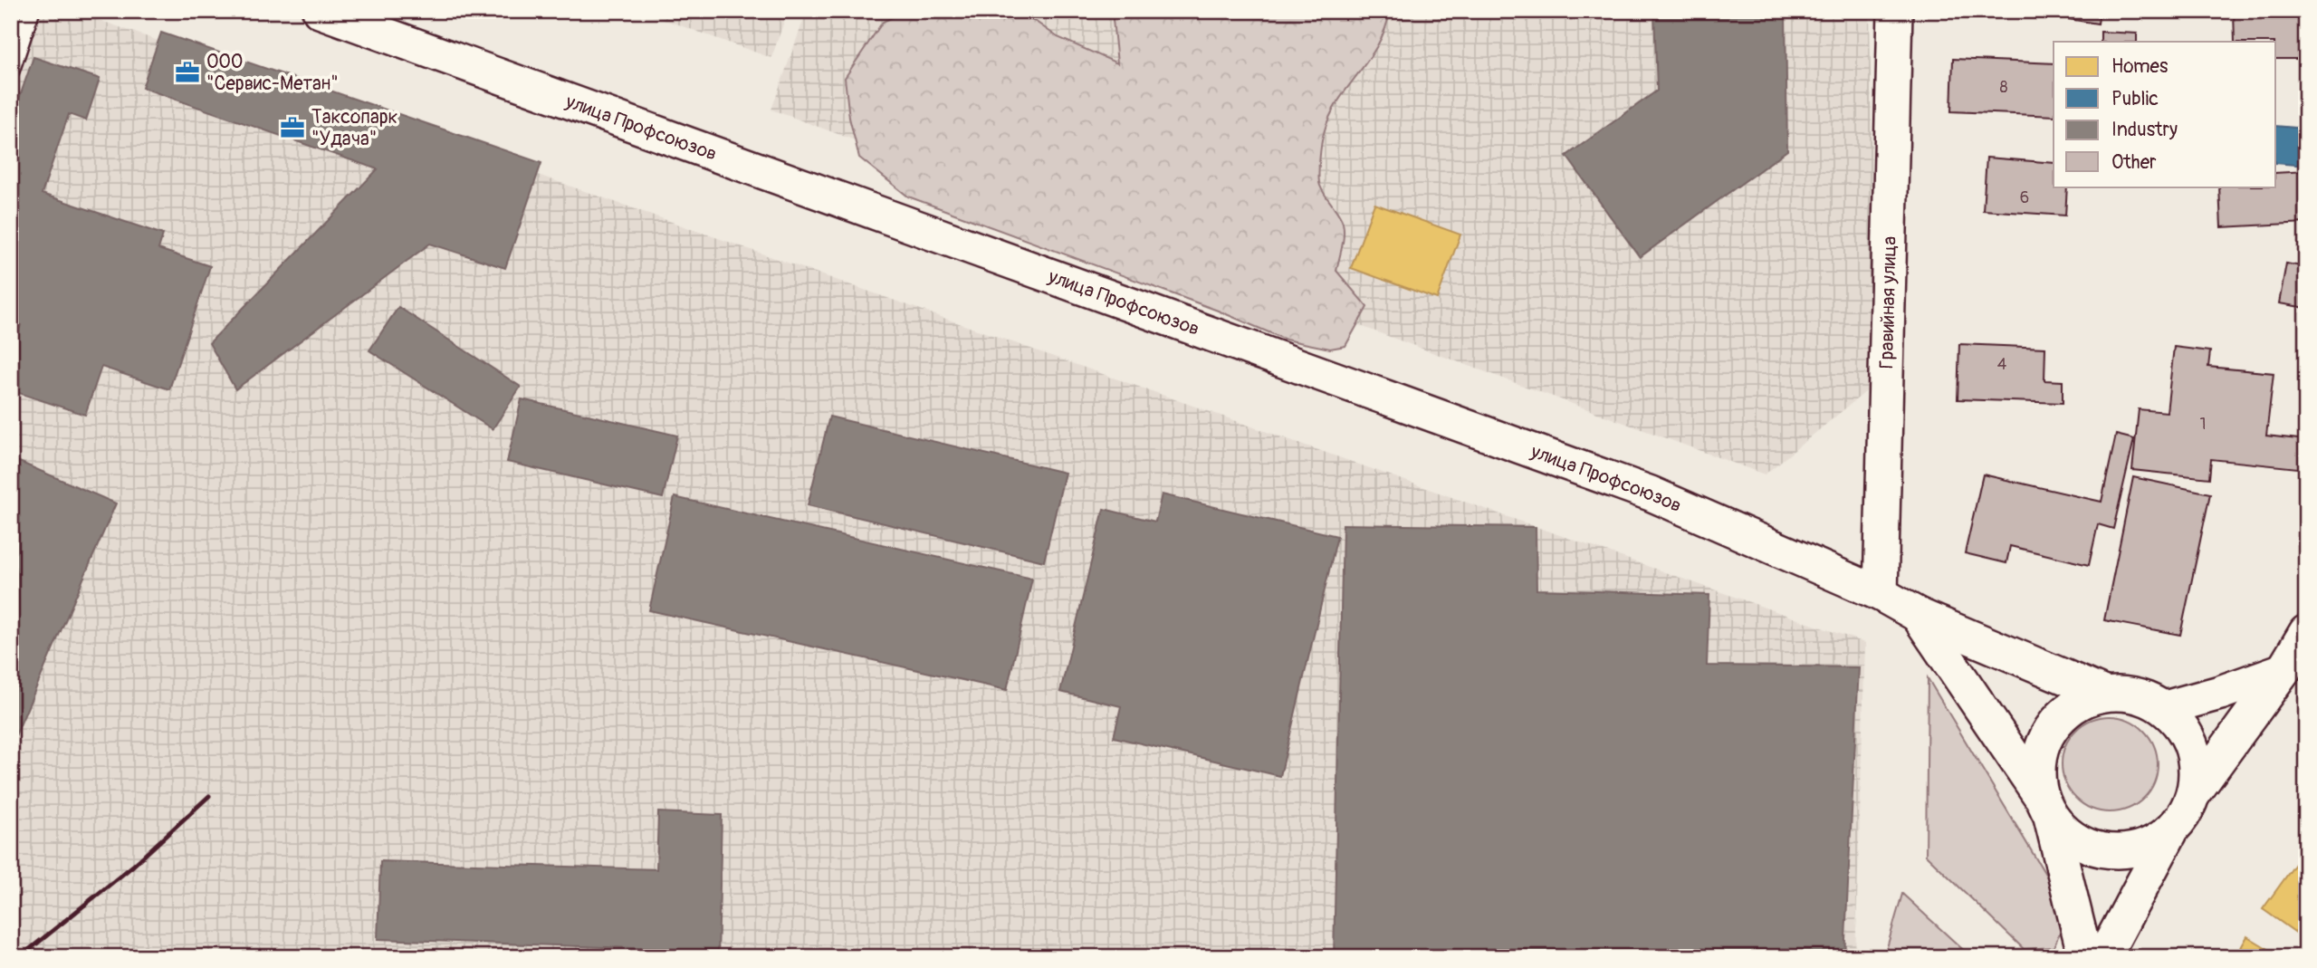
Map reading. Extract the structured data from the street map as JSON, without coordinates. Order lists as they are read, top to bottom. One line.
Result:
{"streets":{"street":["улица Профсоюзов","Гравийная улица"]},"crossings":[["улица Профсоюзов","Гравийная улица"]],"places":{"office":["ООО \"Сервис-Метан\"","Таксопарк \"Удача\""]},"house_numbers":["8","6","4","1"],"legend":["Homes","Public","Industry","Other"]}
